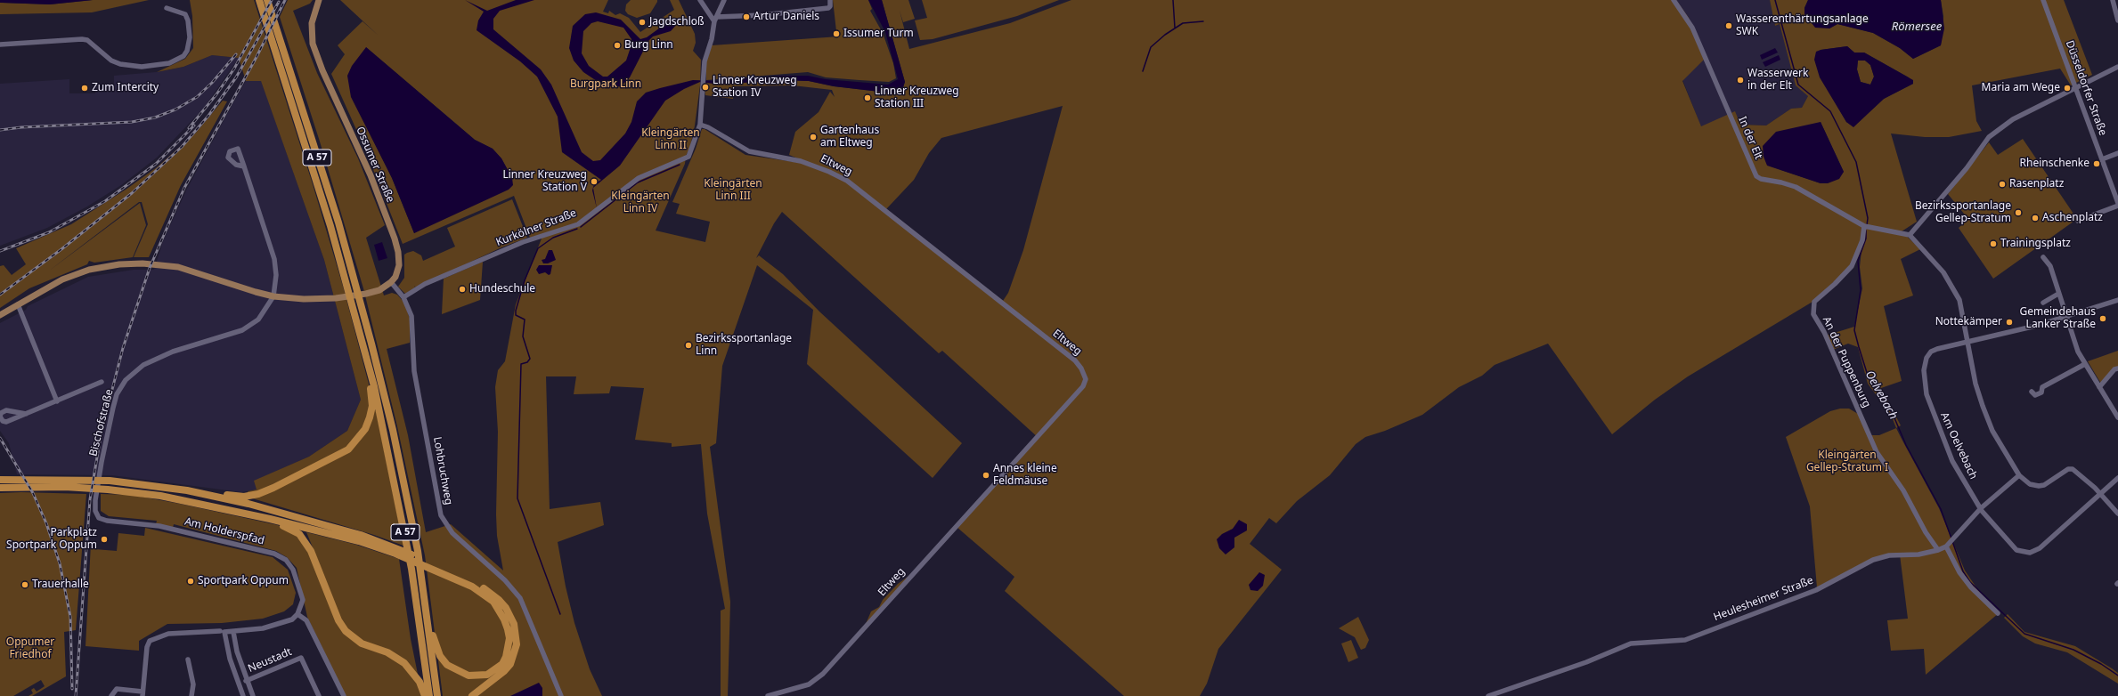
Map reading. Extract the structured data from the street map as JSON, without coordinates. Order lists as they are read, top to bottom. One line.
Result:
{"streets":{"highway":["A 57"],"main road":["Ossumer Straße"],"street":["Düsseldorfer Straße","In der Elt","Eltweg","Kurkölner Straße","An der Puppenburg","Bischofstraße","Am Oelvebach","Lohbruchweg","Am Holderspfad","Heulesheimer Straße","Neustadt"]},"crossings":[["In der Elt","An der Puppenburg"],["Eltweg","Kurkölner Straße"],["Kurkölner Straße","Lohbruchweg"],["An der Puppenburg","Heulesheimer Straße"],["Bischofstraße","Am Holderspfad"],["Am Oelvebach","Heulesheimer Straße"]],"water":["Römersee","Oelvebach"],"parks":["Burgpark Linn","Kleingärten Linn II","Kleingärten Linn III","Kleingärten Linn IV","Kleingärten Gellep-Stratum I","Oppumer Friedhof"],"places":["Artur Daniels","Jagdschloß","Wasserenthärtungsanlage SWK","Issumer Turm","Burg Linn","Wasserwerk in der Elt","Linner Kreuzweg Station IV","Zum Intercity","Maria am Wege","Linner Kreuzweg Station III","Gartenhaus am Eltweg","Rheinschenke","Linner Kreuzweg Station V","Rasenplatz","Bezirkssportanlage Gellep-Stratum","Aschenplatz","Trainingsplatz","Hundeschule","Gemeindehaus Lanker Straße","Nottekämper","Bezirkssportanlage Linn","Annes kleine Feldmäuse","Parkplatz Sportpark Oppum","Sportpark Oppum","Trauerhalle"]}
